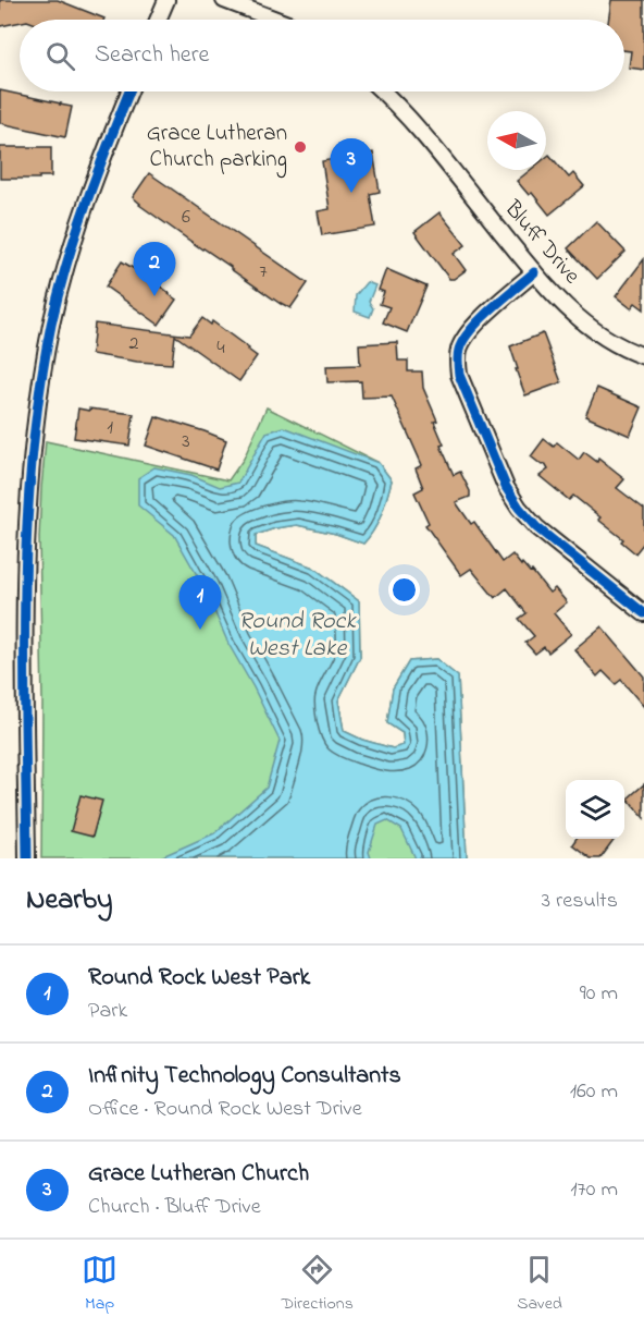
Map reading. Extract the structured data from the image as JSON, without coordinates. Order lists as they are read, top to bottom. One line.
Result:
{"streets":{"street":["Bluff Drive"]},"water":["Round Rock West Lake"],"places":["Grace Lutheran Church parking"],"house_numbers":["6","7","2","4","1","3"],"north":"left","page":{"search":"Search here","pins":["3","2","1"],"heading":["Nearby","3 results"],"list":[{"mark":"1","name":"Round Rock West Park","note":"Park","value":"90 m"},{"mark":"2","name":"Infinity Technology Consultants","note":"Office · Round Rock West Drive","value":"160 m"},{"mark":"3","name":"Grace Lutheran Church","note":"Church · Bluff Drive","value":"170 m"}],"nav":["Map","Directions","Saved"]}}
